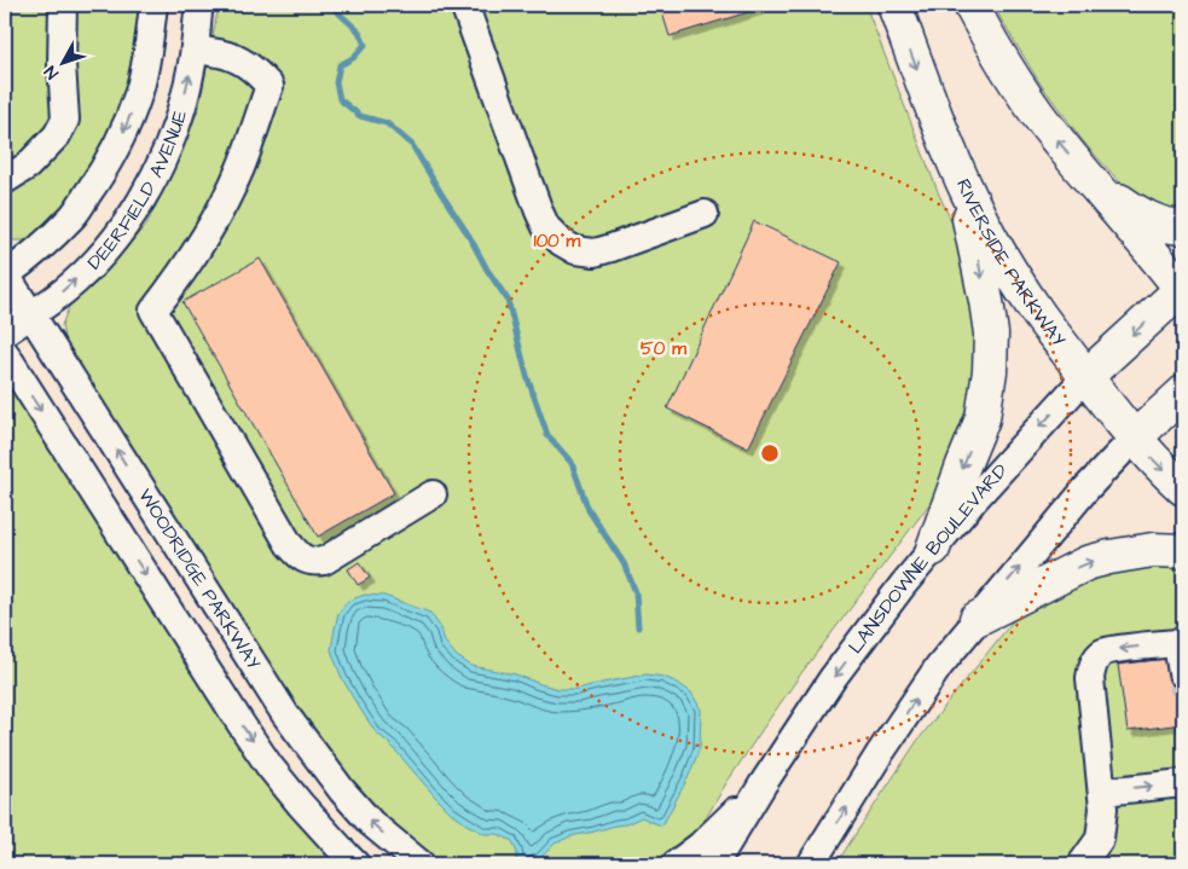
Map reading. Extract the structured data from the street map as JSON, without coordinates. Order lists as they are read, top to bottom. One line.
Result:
{"streets":{"main road":["RIVERSIDE PARKWAY","LANSDOWNE BOULEVARD"],"street":["DEERFIELD AVENUE","WOODRIDGE PARKWAY"]},"crossings":[["DEERFIELD AVENUE","WOODRIDGE PARKWAY"],["RIVERSIDE PARKWAY","LANSDOWNE BOULEVARD"]],"one_way":["LANSDOWNE BOULEVARD"],"north":"bottom left","rings":["100 m","50 m"]}
